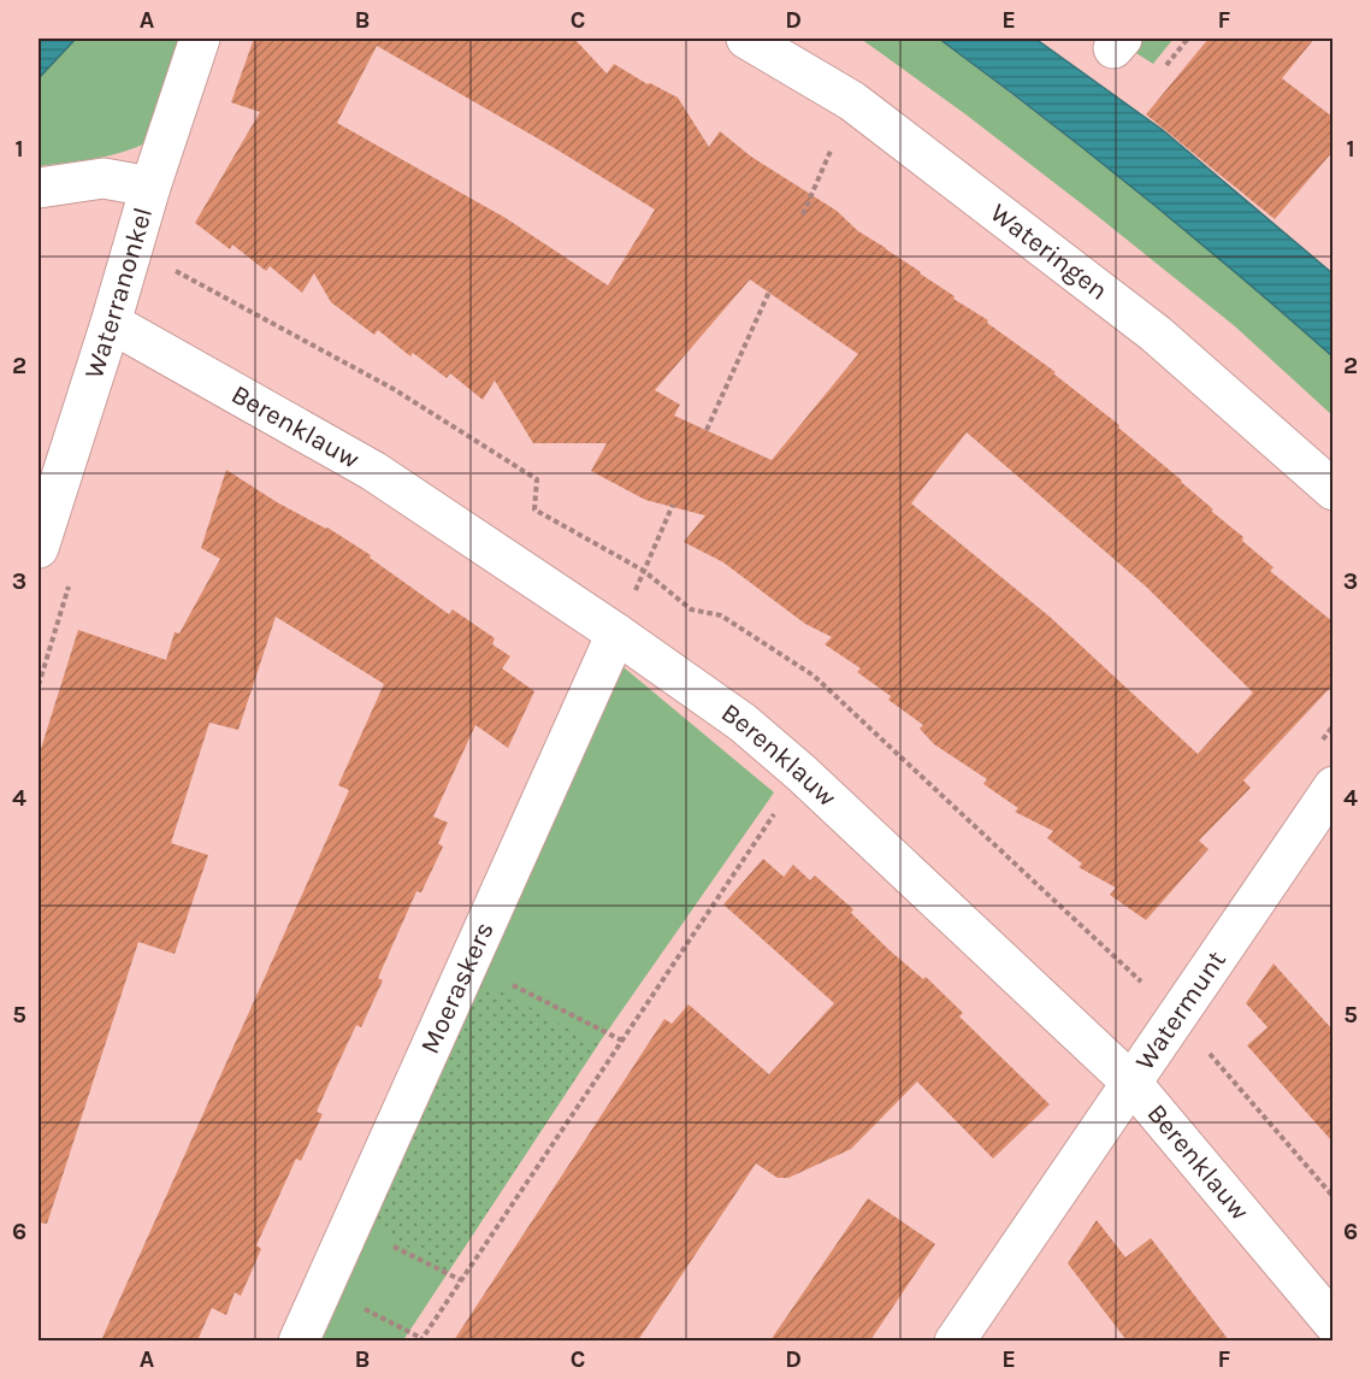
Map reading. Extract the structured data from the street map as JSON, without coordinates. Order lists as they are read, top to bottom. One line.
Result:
{"streets":{"street":["Wateringen","Waterranonkel","Berenklauw","Moeraskers","Watermunt"]},"crossings":[["Waterranonkel","Berenklauw"],["Berenklauw","Moeraskers"],["Berenklauw","Watermunt"]],"grid":{"columns":["A","B","C","D","E","F"],"rows":["1","2","3","4","5","6"]}}
